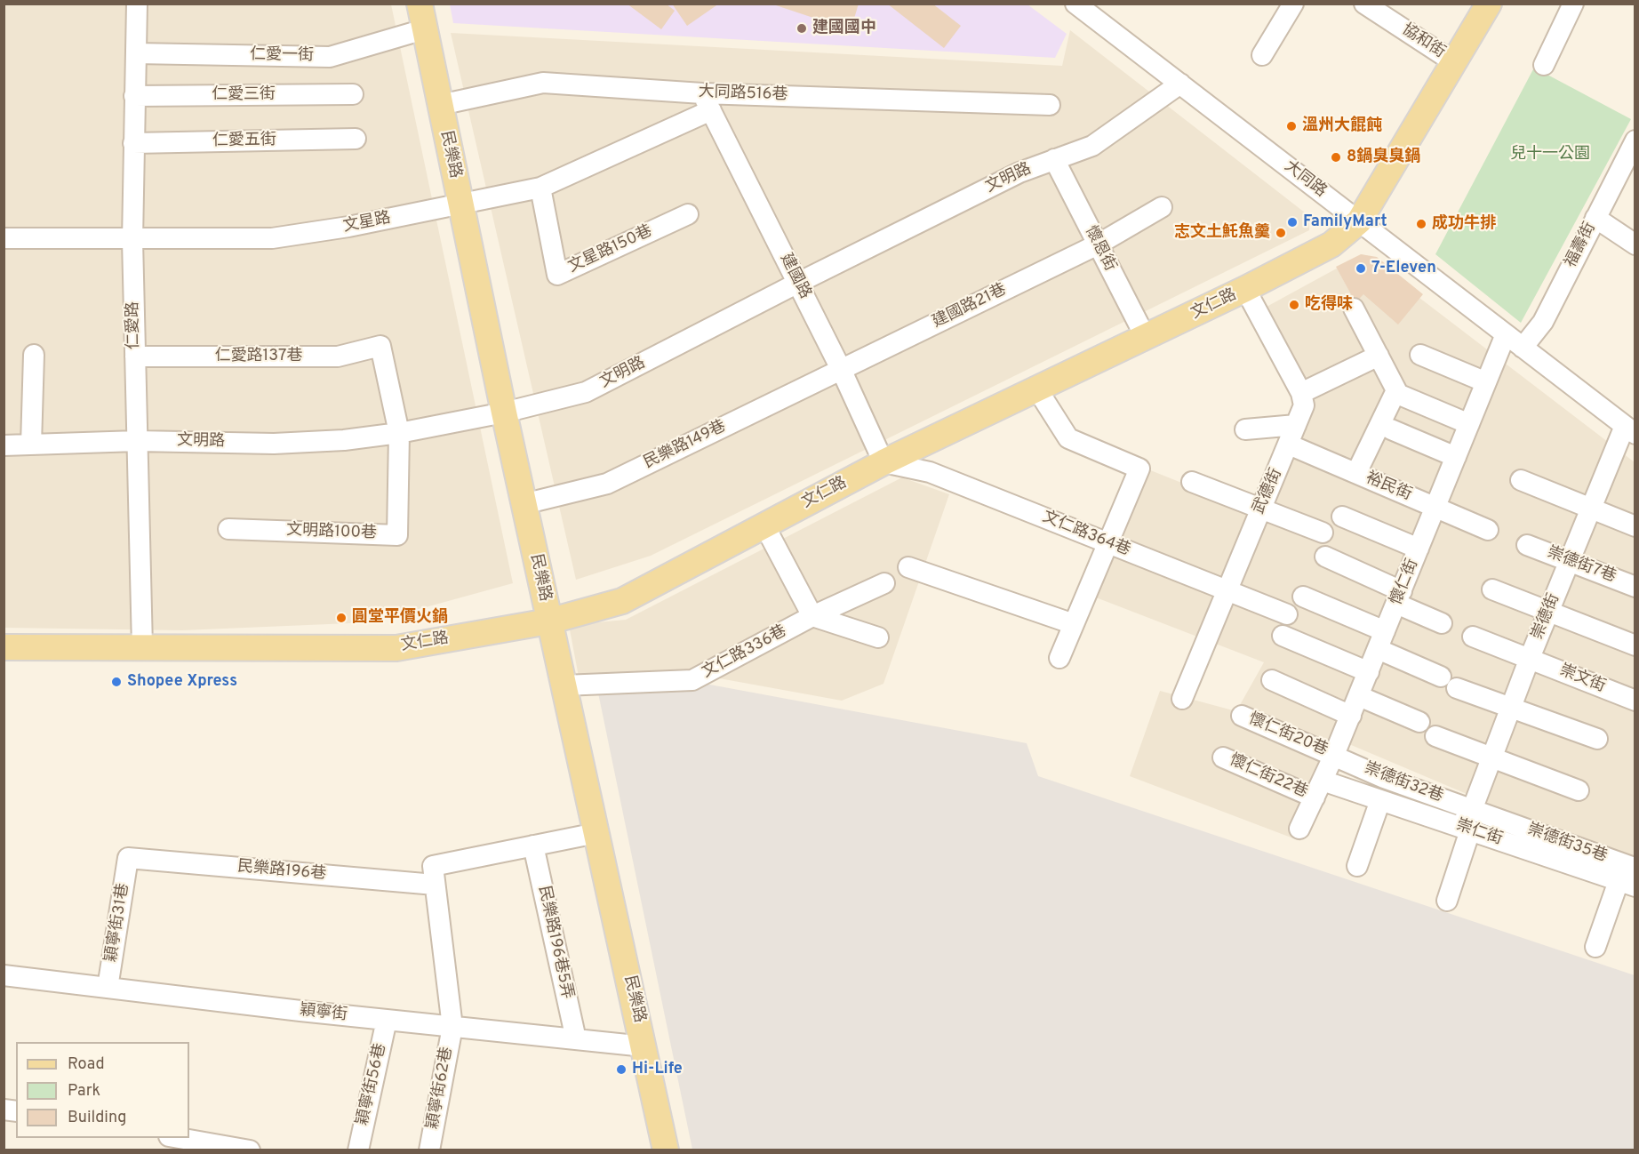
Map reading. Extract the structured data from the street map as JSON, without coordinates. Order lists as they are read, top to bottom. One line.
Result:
{"streets":{"main road":["民樂路","文仁路"],"street":["協和街","仁愛一街","大同路516巷","仁愛三街","仁愛五街","文明路","大同路","文星路","福壽街","懷恩街","文星路150巷","建國路","建國路21巷","仁愛路","仁愛路137巷","民樂路149巷","裕民街","武德街","文明路100巷","文仁路364巷","崇德街7巷","懷仁街","崇德街","文仁路336巷","崇文街","懷仁街20巷","懷仁街22巷","崇德街32巷","崇仁街","崇德街35巷","民樂路196巷","穎寧街31巷","民樂路196巷5弄","穎寧街","穎寧街56巷","穎寧街62巷"]},"crossings":[["協和街","文仁路"],["仁愛一街","民樂路"],["仁愛一街","仁愛路"],["大同路516巷","民樂路"],["大同路516巷","文星路"],["大同路516巷","建國路"],["仁愛三街","仁愛路"],["仁愛五街","仁愛路"],["民樂路","文明路"],["民樂路","文星路"],["民樂路","文仁路"],["民樂路","民樂路149巷"],["民樂路","文仁路336巷"],["民樂路","穎寧街"],["文明路","大同路"],["文明路","懷恩街"],["文明路","建國路"],["文明路","仁愛路"],["文明路","仁愛路137巷"],["文明路","文明路100巷"],["大同路","福壽街"],["大同路","文仁路"],["大同路","懷仁街"],["大同路","崇德街"],["文星路","文星路150巷"],["文星路","建國路"],["文星路","仁愛路"],["懷恩街","文仁路"],["懷恩街","建國路21巷"],["建國路","文仁路"],["建國路","建國路21巷"],["建國路","民樂路149巷"],["建國路","文仁路364巷"],["文仁路","仁愛路"],["文仁路","文仁路364巷"],["建國路21巷","民樂路149巷"],["仁愛路","仁愛路137巷"],["仁愛路137巷","文明路100巷"],["裕民街","武德街"],["裕民街","懷仁街"],["武德街","文仁路364巷"],["崇德街7巷","崇德街"],["懷仁街","懷仁街20巷"],["懷仁街","懷仁街22巷"],["懷仁街","崇德街32巷"],["懷仁街","崇仁街"],["崇德街","崇文街"],["崇德街","崇德街32巷"],["崇德街","崇仁街"],["崇德街","崇德街35巷"],["懷仁街20巷","崇德街32巷"],["懷仁街22巷","崇仁街"],["崇德街32巷","崇德街35巷"],["崇仁街","崇德街35巷"],["民樂路196巷","穎寧街31巷"],["穎寧街31巷","穎寧街"],["民樂路196巷5弄","穎寧街"],["穎寧街","穎寧街56巷"],["穎寧街","穎寧街62巷"]],"parks":["兒十一公園"],"places":["建國國中","溫州大餛飩","8鍋臭臭鍋","FamilyMart","成功牛排","志文土魠魚羹","7-Eleven","吃得味","圓堂平價火鍋","Shopee Xpress","Hi-Life"],"legend":["Road","Park","Building"]}
